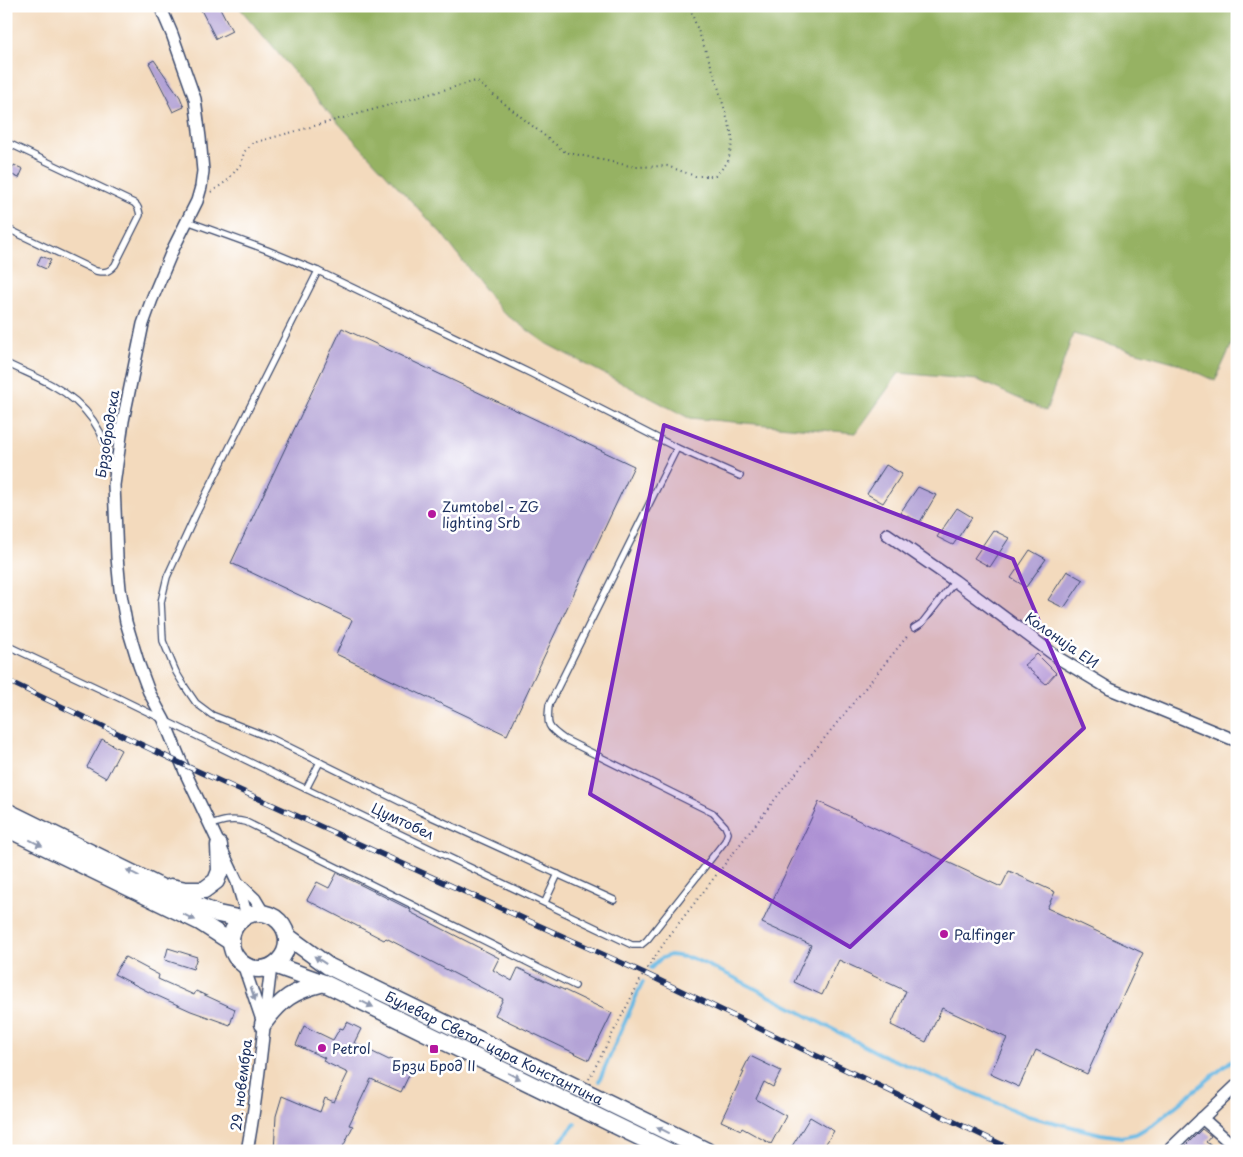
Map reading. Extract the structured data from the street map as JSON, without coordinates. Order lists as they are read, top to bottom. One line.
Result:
{"streets":{"main road":["Булевар Светог цара Константина"],"street":["Брзобродска","Колонија ЕИ","29. новембра"],"lane":["Цумтобел"]},"crossings":[["Брзобродска","Цумтобел"],["Булевар Светог цара Константина","29. новембра"]],"places":{"other":["Zumtobel - ZG lighting Srb","Palfinger","Petrol"],"transit":["Брзи Брод II"]}}
